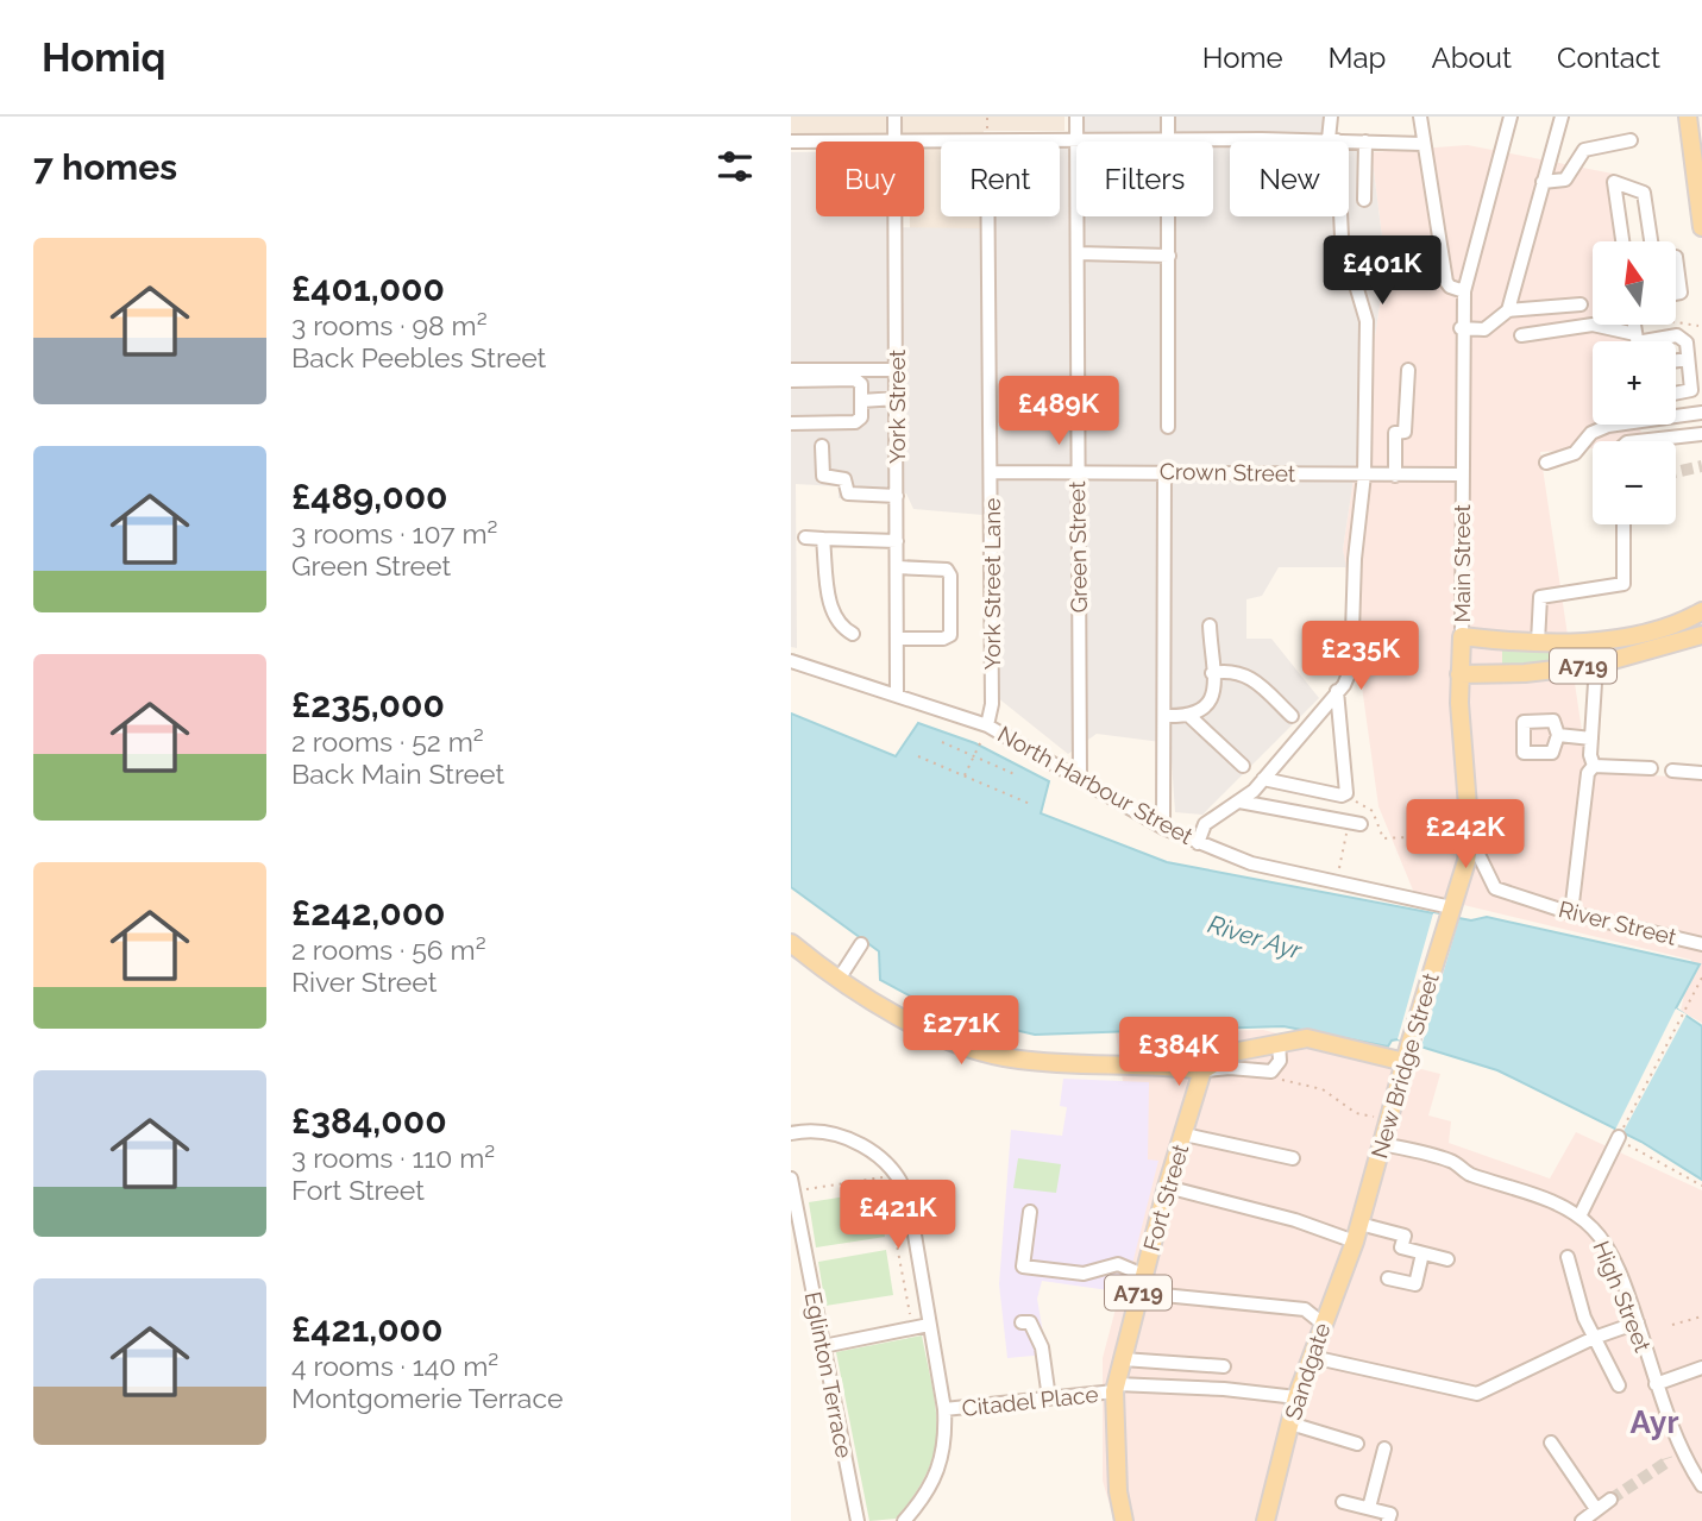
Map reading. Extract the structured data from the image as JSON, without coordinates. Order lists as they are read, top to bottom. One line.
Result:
{"streets":{"main road":["Main Street","A719","New Bridge Street","Fort Street","Sandgate"],"street":["York Street","Crown Street","Green Street","York Street Lane","North Harbour Street","River Street","High Street","Eglinton Terrace","Citadel Place"]},"crossings":[["York Street","North Harbour Street"],["Crown Street","Green Street"],["Crown Street","Main Street"],["Crown Street","York Street Lane"],["Green Street","North Harbour Street"],["Main Street","A719"],["Main Street","River Street"],["Main Street","New Bridge Street"],["York Street Lane","North Harbour Street"],["North Harbour Street","New Bridge Street"],["River Street","New Bridge Street"],["New Bridge Street","High Street"],["New Bridge Street","Sandgate"],["Fort Street","Citadel Place"],["Sandgate","Citadel Place"]],"districts":["Ayr"],"water":["River Ayr"],"north":"top","page":{"header":"Homiq","nav":["Home","Map","About","Contact"],"heading":"7 homes","chip":["Buy","Rent","Filters","New"],"list":[{"name":"£401,000","note":"3 rooms · 98 m² · Back Peebles Street"},{"name":"£489,000","note":"3 rooms · 107 m² · Green Street"},{"name":"£235,000","note":"2 rooms · 52 m² · Back Main Street"},{"name":"£242,000","note":"2 rooms · 56 m² · River Street"},{"name":"£384,000","note":"3 rooms · 110 m² · Fort Street"},{"name":"£421,000","note":"4 rooms · 140 m² · Montgomerie Terrace"}],"price":["£401K","£489K","£235K","£242K","£271K","£384K","£421K"],"map_buttons":["+","−"]}}
